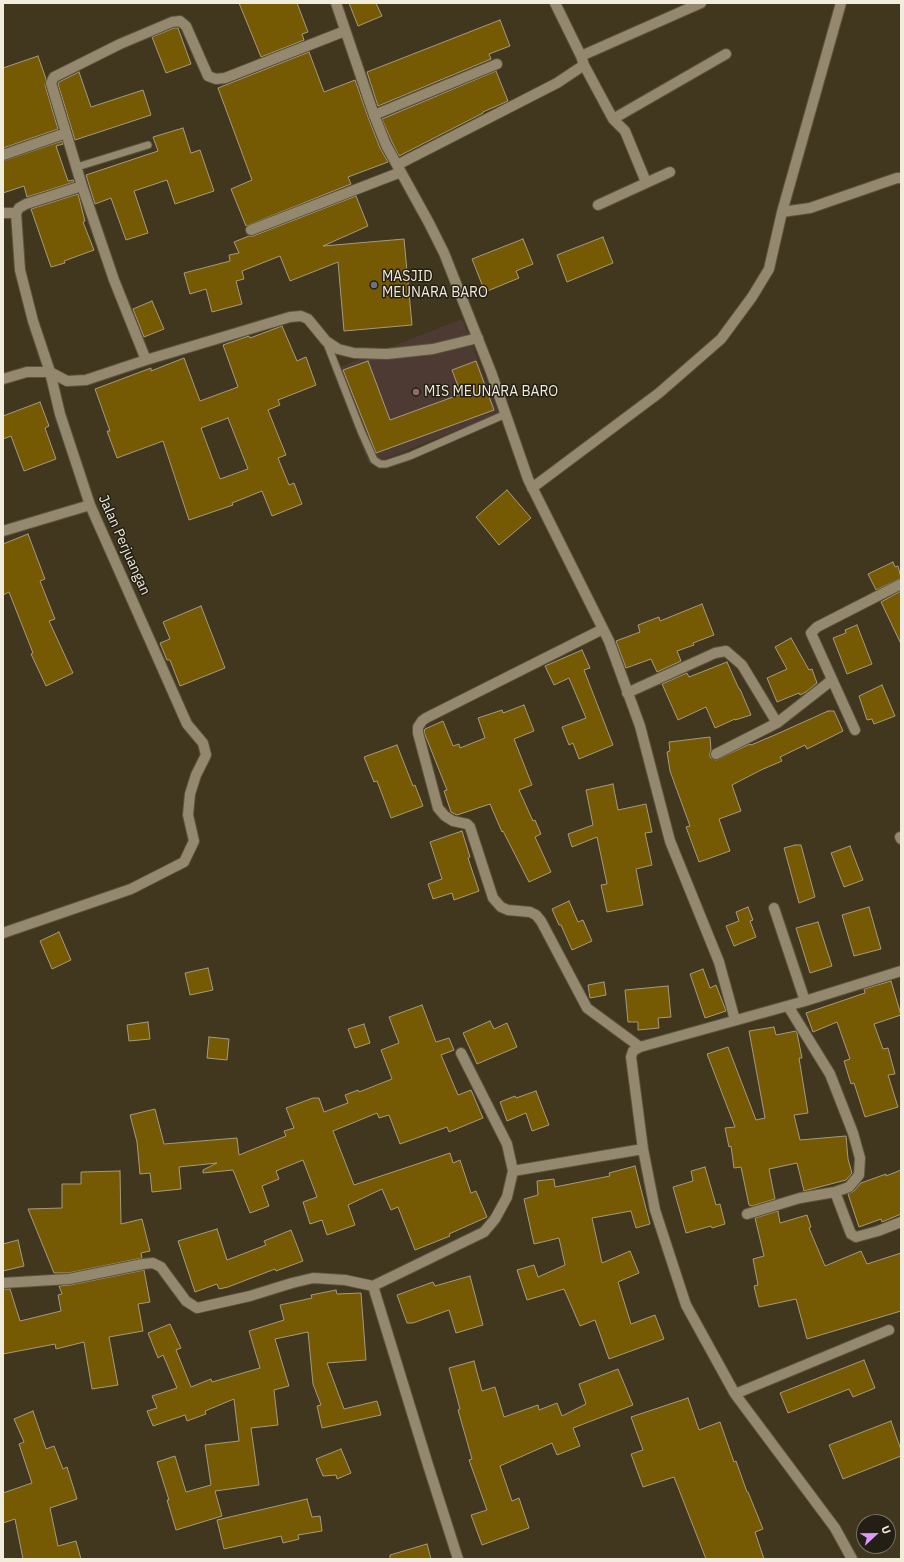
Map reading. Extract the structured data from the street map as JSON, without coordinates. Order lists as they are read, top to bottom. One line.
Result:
{"streets":{"street":["Jalan Perjuangan"]},"places":["MASJID MEUNARA BARO","MIS MEUNARA BARO"],"north":"right"}
